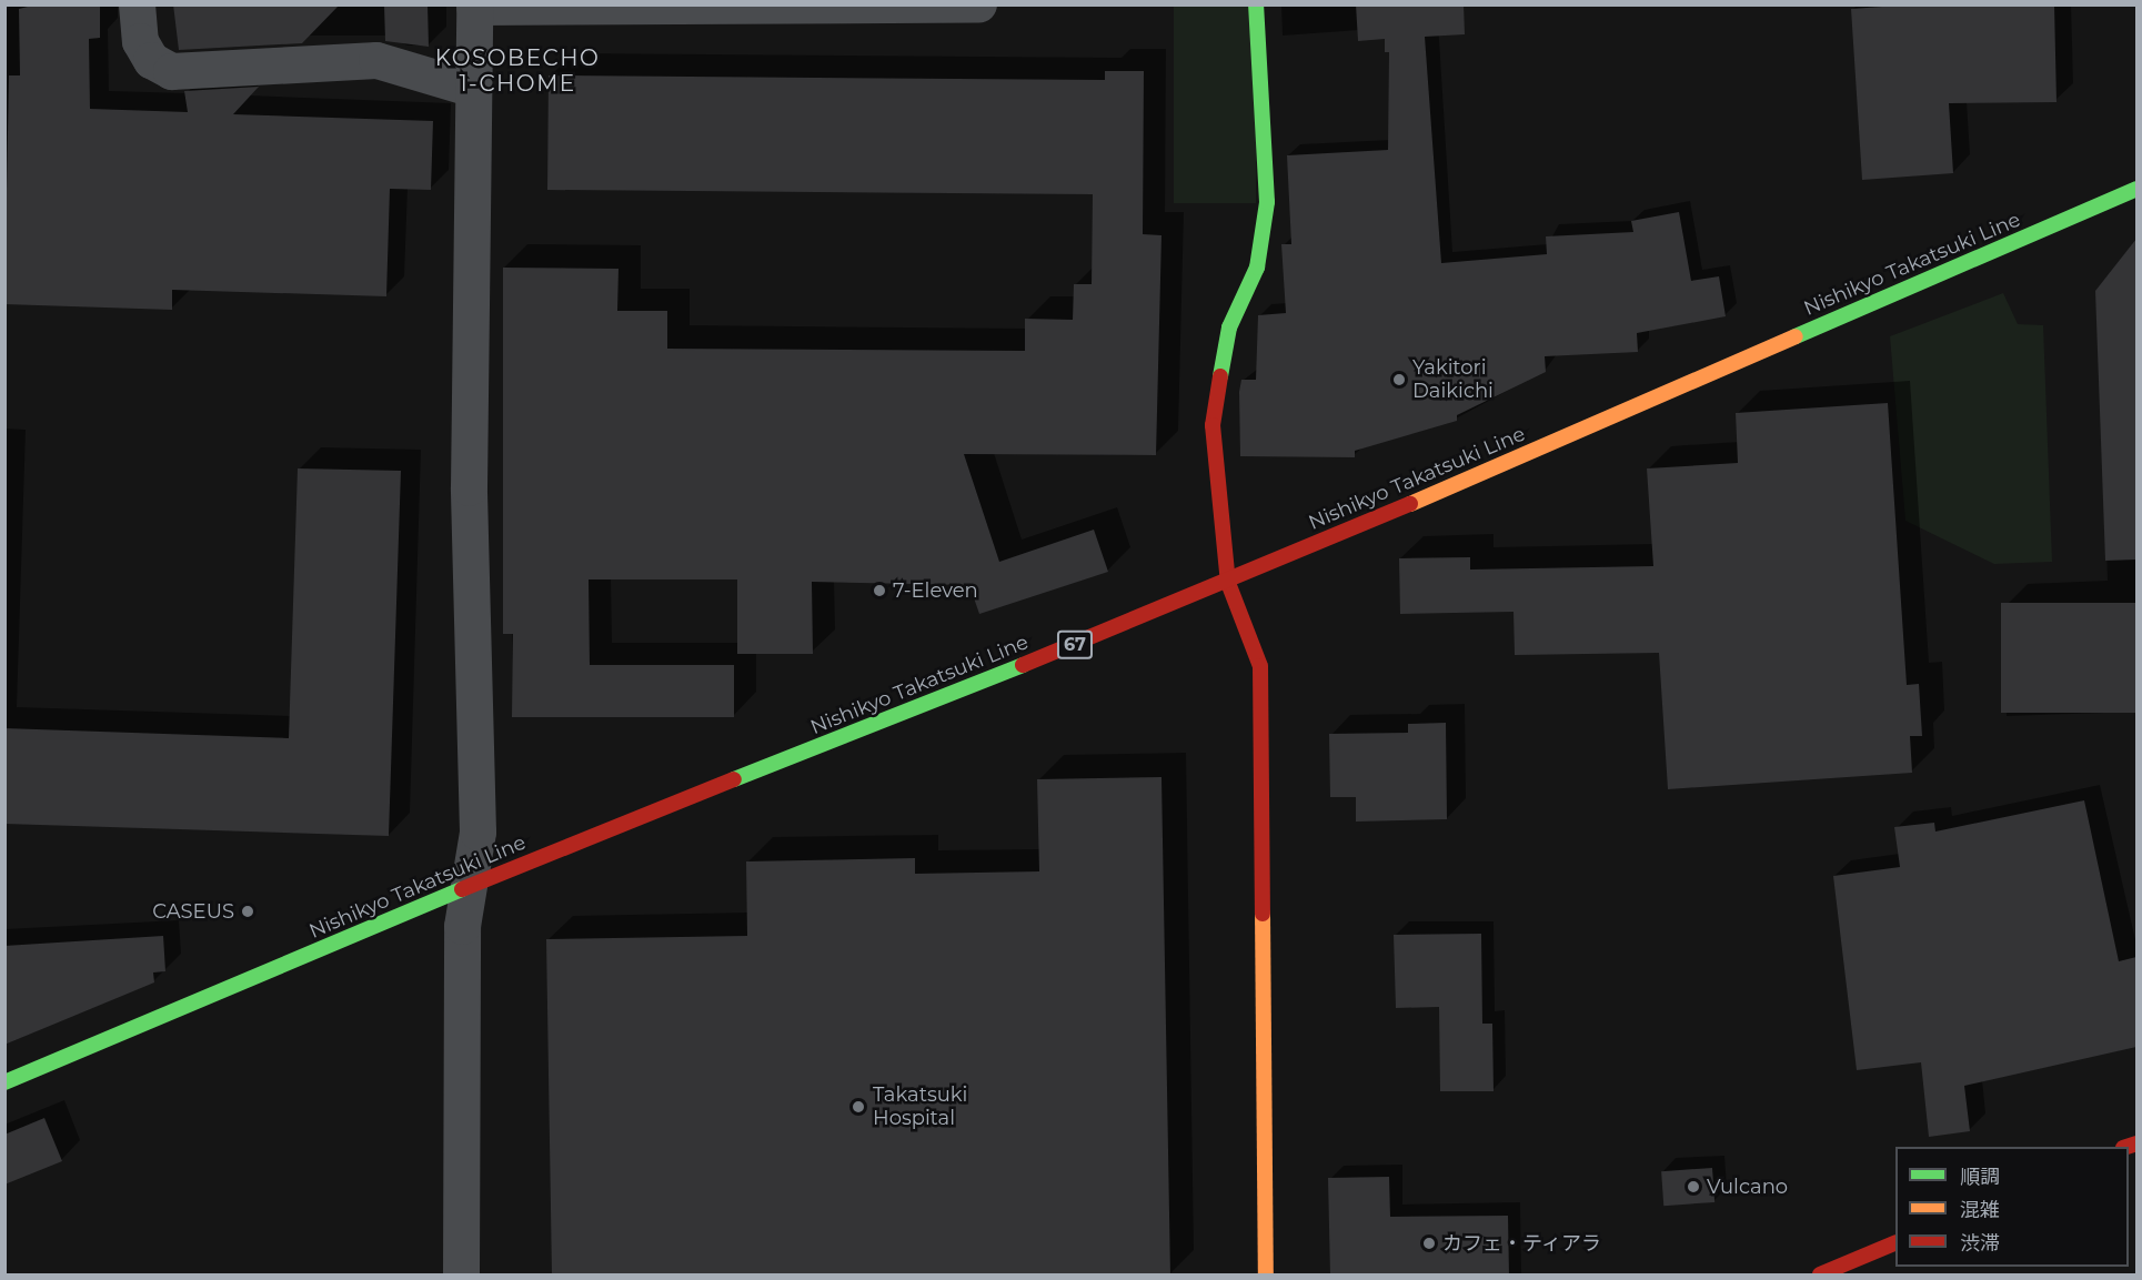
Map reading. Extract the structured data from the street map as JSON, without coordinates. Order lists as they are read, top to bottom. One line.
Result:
{"streets":{"main road":["Nishikyo Takatsuki Line","67"]},"districts":["KOSOBECHO 1-CHOME"],"places":["Yakitori Daikichi","7-Eleven","CASEUS","Takatsuki Hospital","Vulcano","カフェ・ティアラ"],"legend":["順調","混雑","渋滞"]}
